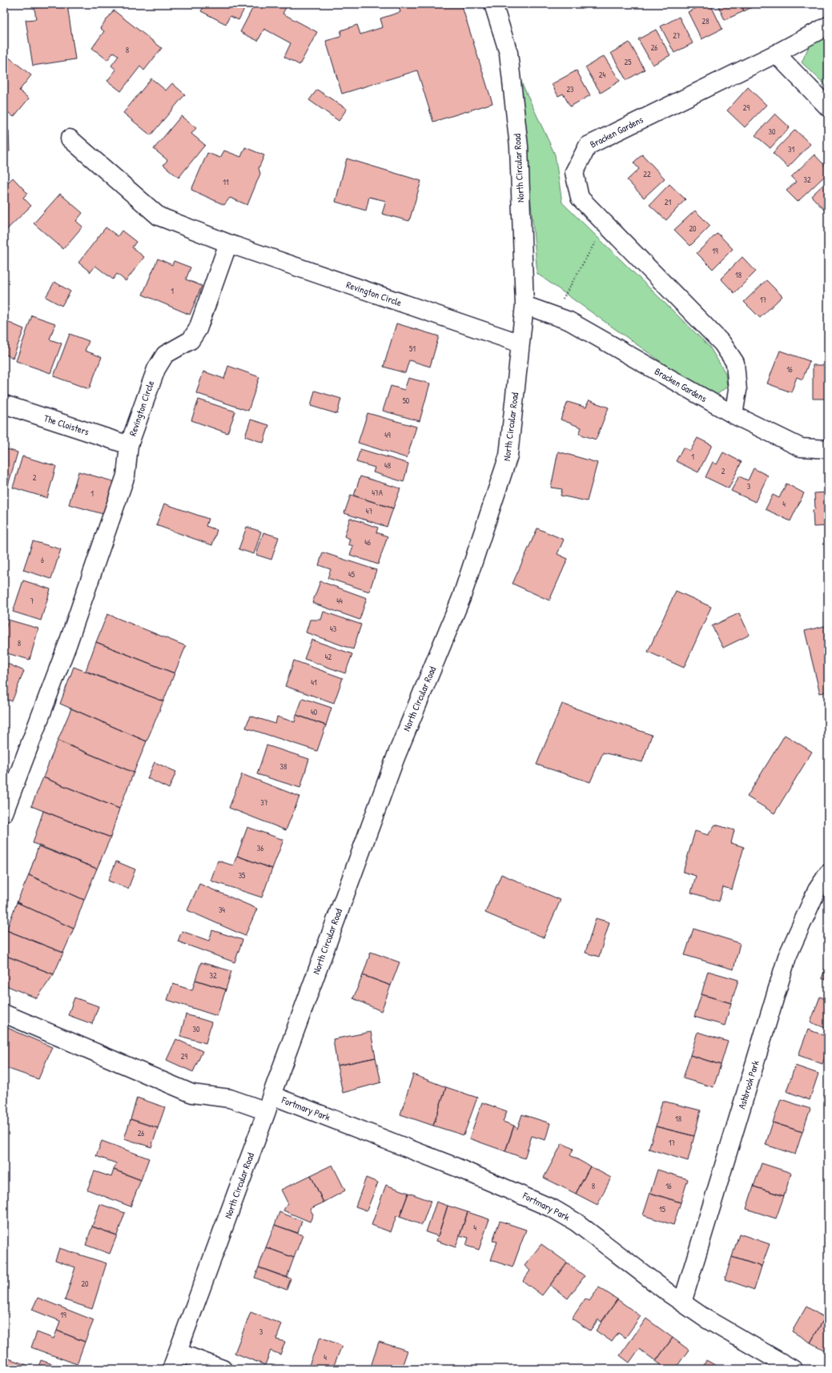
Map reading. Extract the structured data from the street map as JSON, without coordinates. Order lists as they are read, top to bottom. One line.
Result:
{"streets":{"street":["Bracken Gardens","North Circular Road","Revington Circle","The Cloisters","Ashbrook Park","Fortmary Park"]},"crossings":[["Bracken Gardens","North Circular Road"],["North Circular Road","Revington Circle"],["North Circular Road","Fortmary Park"],["Revington Circle","The Cloisters"],["Ashbrook Park","Fortmary Park"]],"house_numbers":["28","27","26","8","25","24","23","29","30","31","22","32","11","21","20","19","18","1","17","51","16","50","49","1","48","2","2","3","47A","1","4","47","46","6","45","7","44","43","8","42","41","40","38","37","36","35","34","32","30","29","18","26","17","8","16","15","4","20","19","3","4"]}
